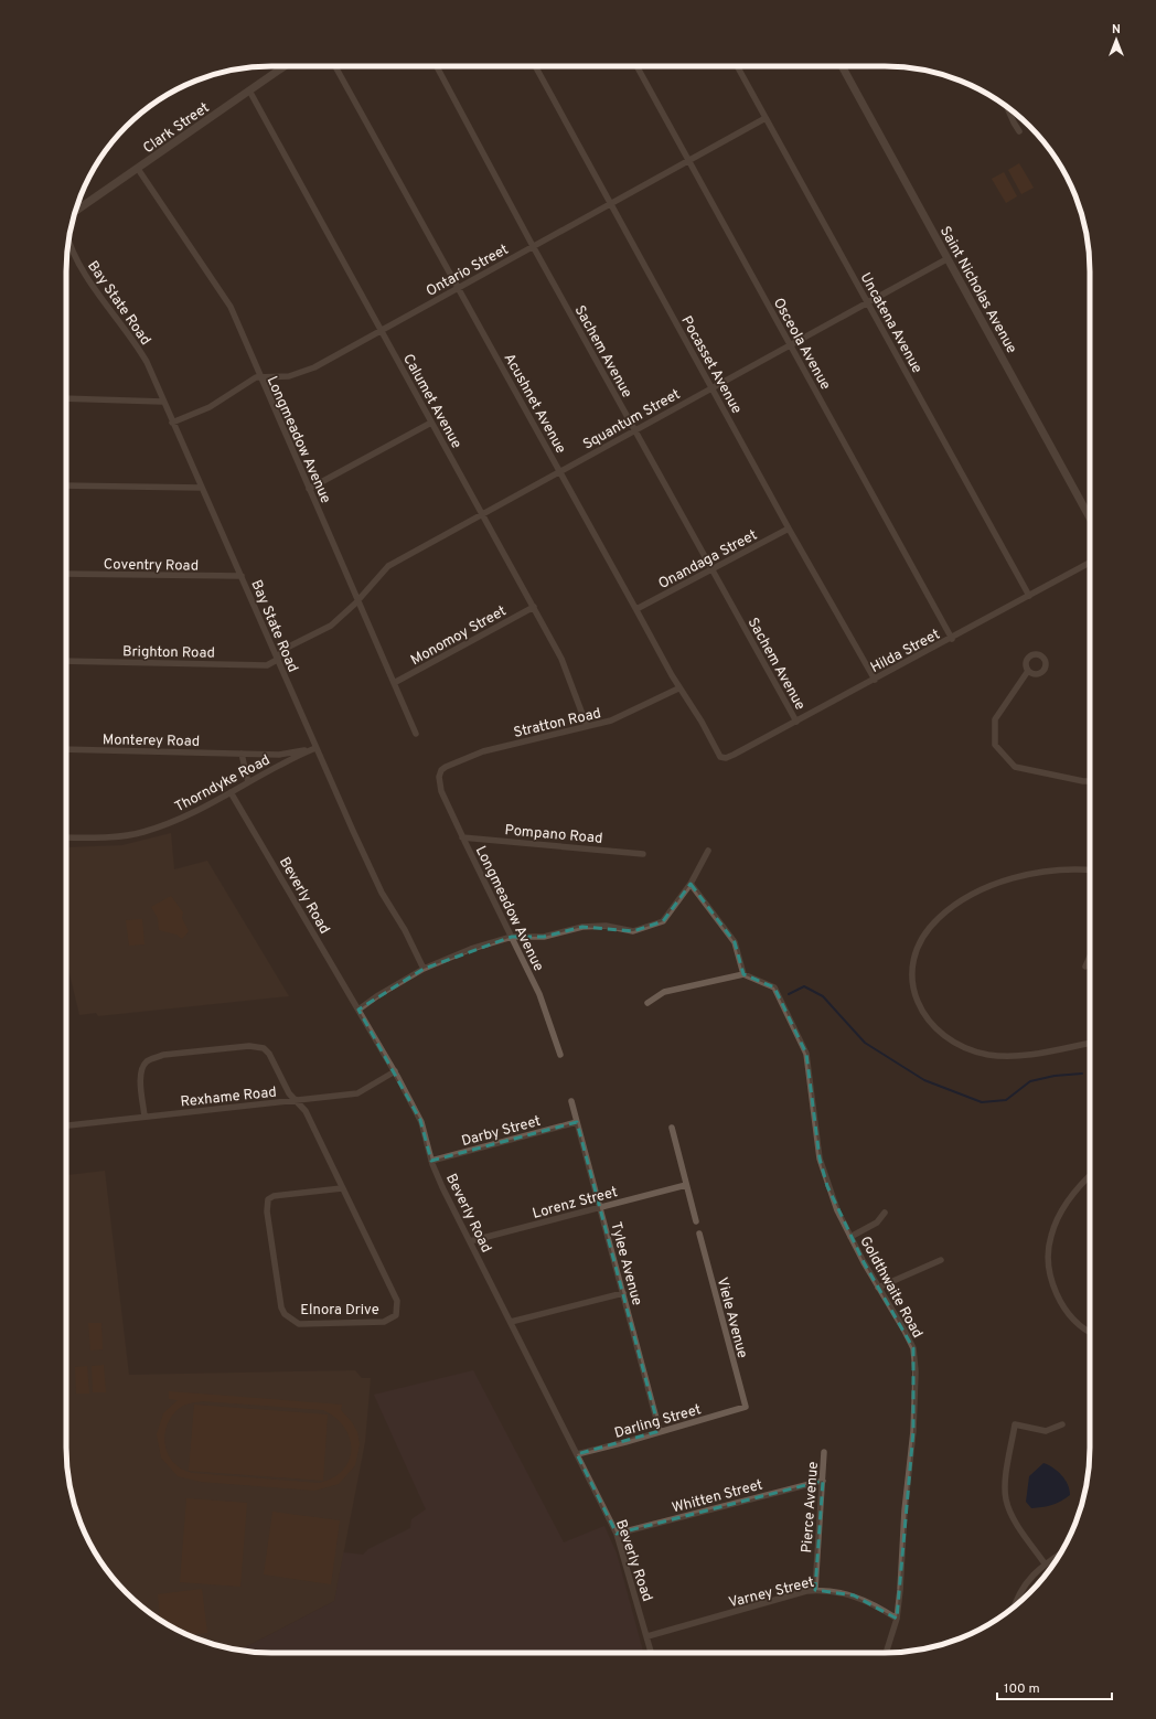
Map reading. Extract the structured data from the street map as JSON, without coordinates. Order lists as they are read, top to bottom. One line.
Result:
{"streets":{"street":["Clark Street","Ontario Street","Saint Nicholas Avenue","Bay State Road","Uncatena Avenue","Osceola Avenue","Sachem Avenue","Pocasset Avenue","Calumet Avenue","Acushnet Avenue","Squantum Street","Longmeadow Avenue","Onandaga Street","Coventry Road","Monomoy Street","Hilda Street","Brighton Road","Stratton Road","Monterey Road","Thorndyke Road","Pompano Road","Beverly Road","Rexhame Road","Darby Street","Lorenz Street","Tylee Avenue","Goldthwaite Road","Elnora Drive","Viele Avenue","Darling Street","Whitten Street","Pierce Avenue","Varney Street"]},"crossings":[["Clark Street","Calumet Avenue"],["Clark Street","Longmeadow Avenue"],["Ontario Street","Bay State Road"],["Ontario Street","Uncatena Avenue"],["Ontario Street","Osceola Avenue"],["Ontario Street","Sachem Avenue"],["Ontario Street","Pocasset Avenue"],["Ontario Street","Calumet Avenue"],["Ontario Street","Acushnet Avenue"],["Ontario Street","Longmeadow Avenue"],["Saint Nicholas Avenue","Squantum Street"],["Bay State Road","Squantum Street"],["Bay State Road","Coventry Road"],["Bay State Road","Brighton Road"],["Bay State Road","Monterey Road"],["Bay State Road","Thorndyke Road"],["Uncatena Avenue","Squantum Street"],["Uncatena Avenue","Hilda Street"],["Osceola Avenue","Squantum Street"],["Osceola Avenue","Hilda Street"],["Sachem Avenue","Squantum Street"],["Sachem Avenue","Onandaga Street"],["Sachem Avenue","Hilda Street"],["Pocasset Avenue","Squantum Street"],["Pocasset Avenue","Onandaga Street"],["Pocasset Avenue","Hilda Street"],["Calumet Avenue","Squantum Street"],["Calumet Avenue","Monomoy Street"],["Calumet Avenue","Stratton Road"],["Acushnet Avenue","Squantum Street"],["Acushnet Avenue","Onandaga Street"],["Acushnet Avenue","Hilda Street"],["Acushnet Avenue","Stratton Road"],["Squantum Street","Longmeadow Avenue"],["Squantum Street","Brighton Road"],["Longmeadow Avenue","Monomoy Street"],["Longmeadow Avenue","Stratton Road"],["Longmeadow Avenue","Pompano Road"],["Monterey Road","Thorndyke Road"],["Thorndyke Road","Beverly Road"],["Beverly Road","Rexhame Road"],["Beverly Road","Darby Street"],["Beverly Road","Lorenz Street"],["Beverly Road","Darling Street"],["Beverly Road","Whitten Street"],["Beverly Road","Varney Street"],["Rexhame Road","Elnora Drive"],["Darby Street","Tylee Avenue"],["Lorenz Street","Tylee Avenue"],["Tylee Avenue","Darling Street"],["Goldthwaite Road","Varney Street"],["Viele Avenue","Darling Street"],["Whitten Street","Pierce Avenue"],["Pierce Avenue","Varney Street"]],"scale_bar":"100 m","north":"top"}
